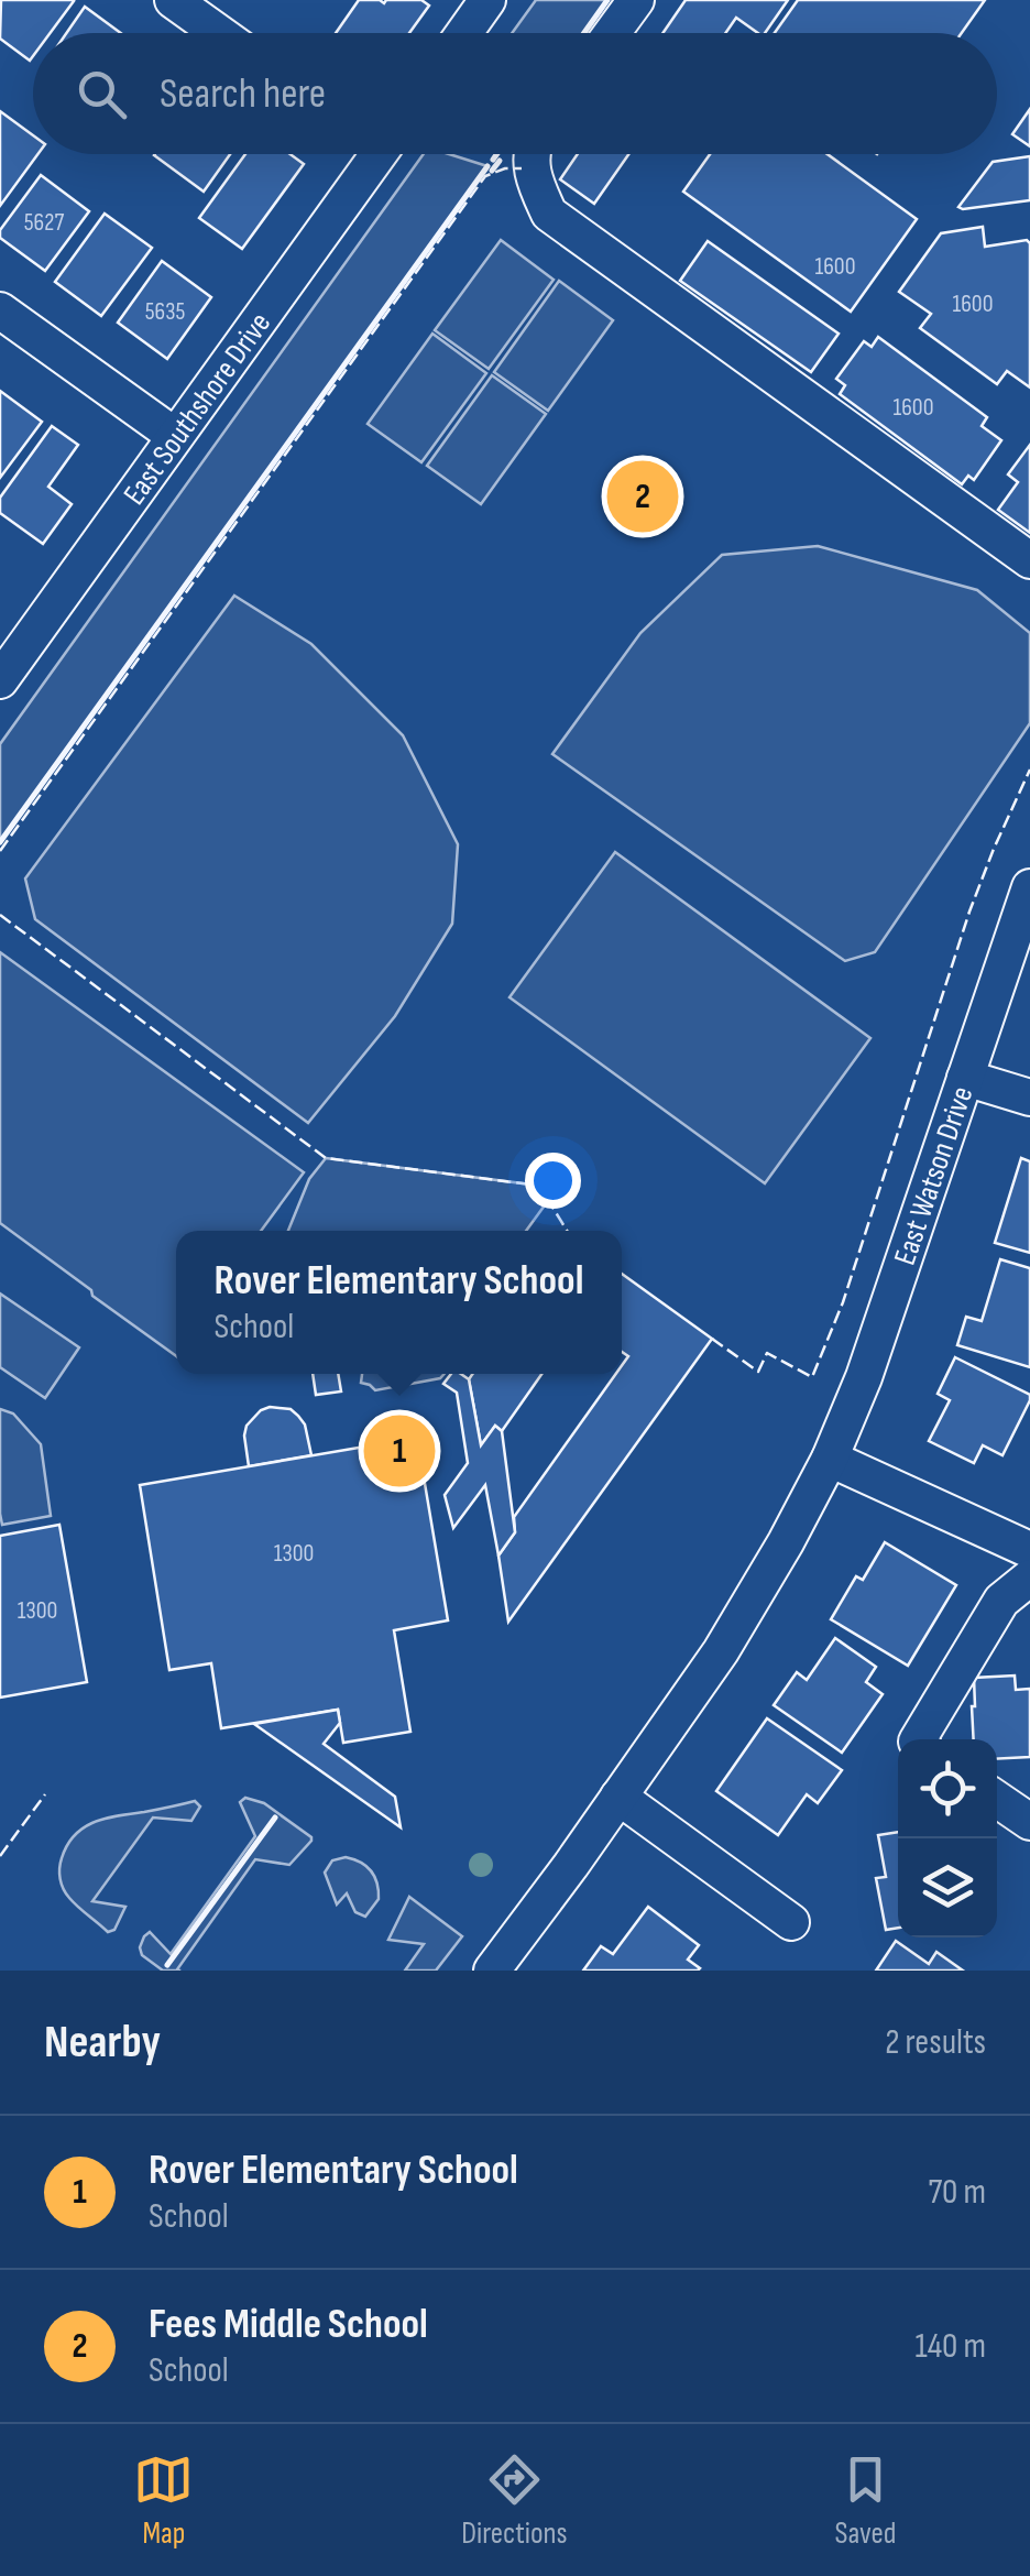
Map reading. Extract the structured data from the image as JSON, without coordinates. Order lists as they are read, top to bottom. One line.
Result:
{"streets":{"street":["East Southshore Drive","East Watson Drive"]},"house_numbers":["5627","1600","1600","5635","1600","1300","1300"],"page":{"search":"Search here","pins":["2","1"],"popup":["Rover Elementary School","School"],"heading":["Nearby","2 results"],"list":[{"mark":"1","name":"Rover Elementary School","note":"School","value":"70 m"},{"mark":"2","name":"Fees Middle School","note":"School","value":"140 m"}],"nav":["Map","Directions","Saved"]}}
